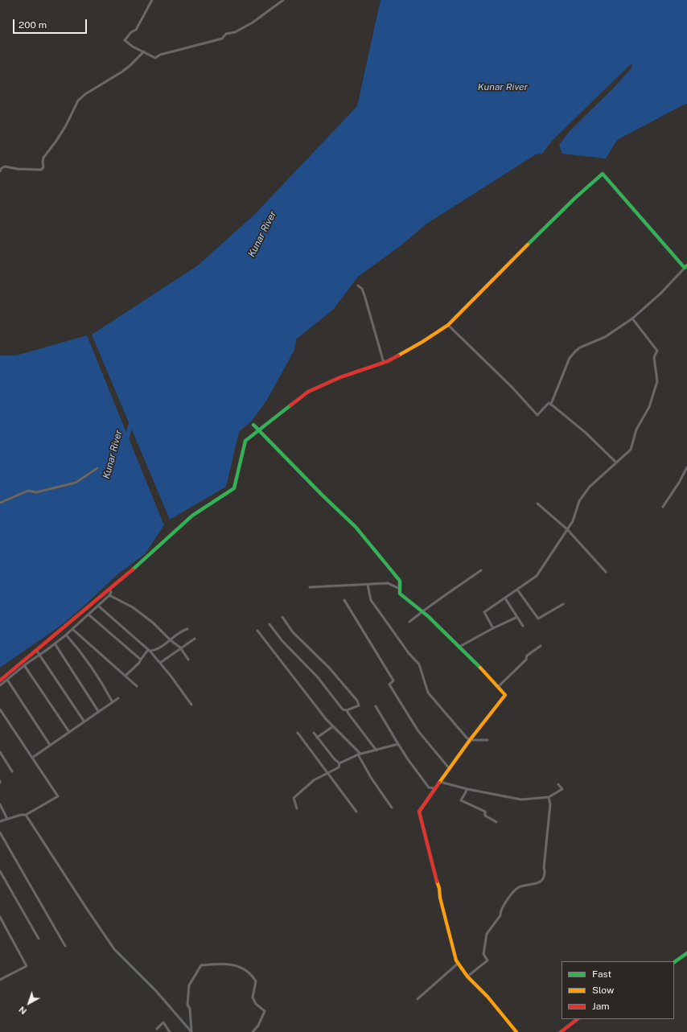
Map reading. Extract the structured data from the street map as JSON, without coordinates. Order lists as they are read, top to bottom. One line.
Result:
{"water":["Kunar River"],"legend":["Fast","Slow","Jam"],"scale_bar":"200 m","north":"bottom left"}
